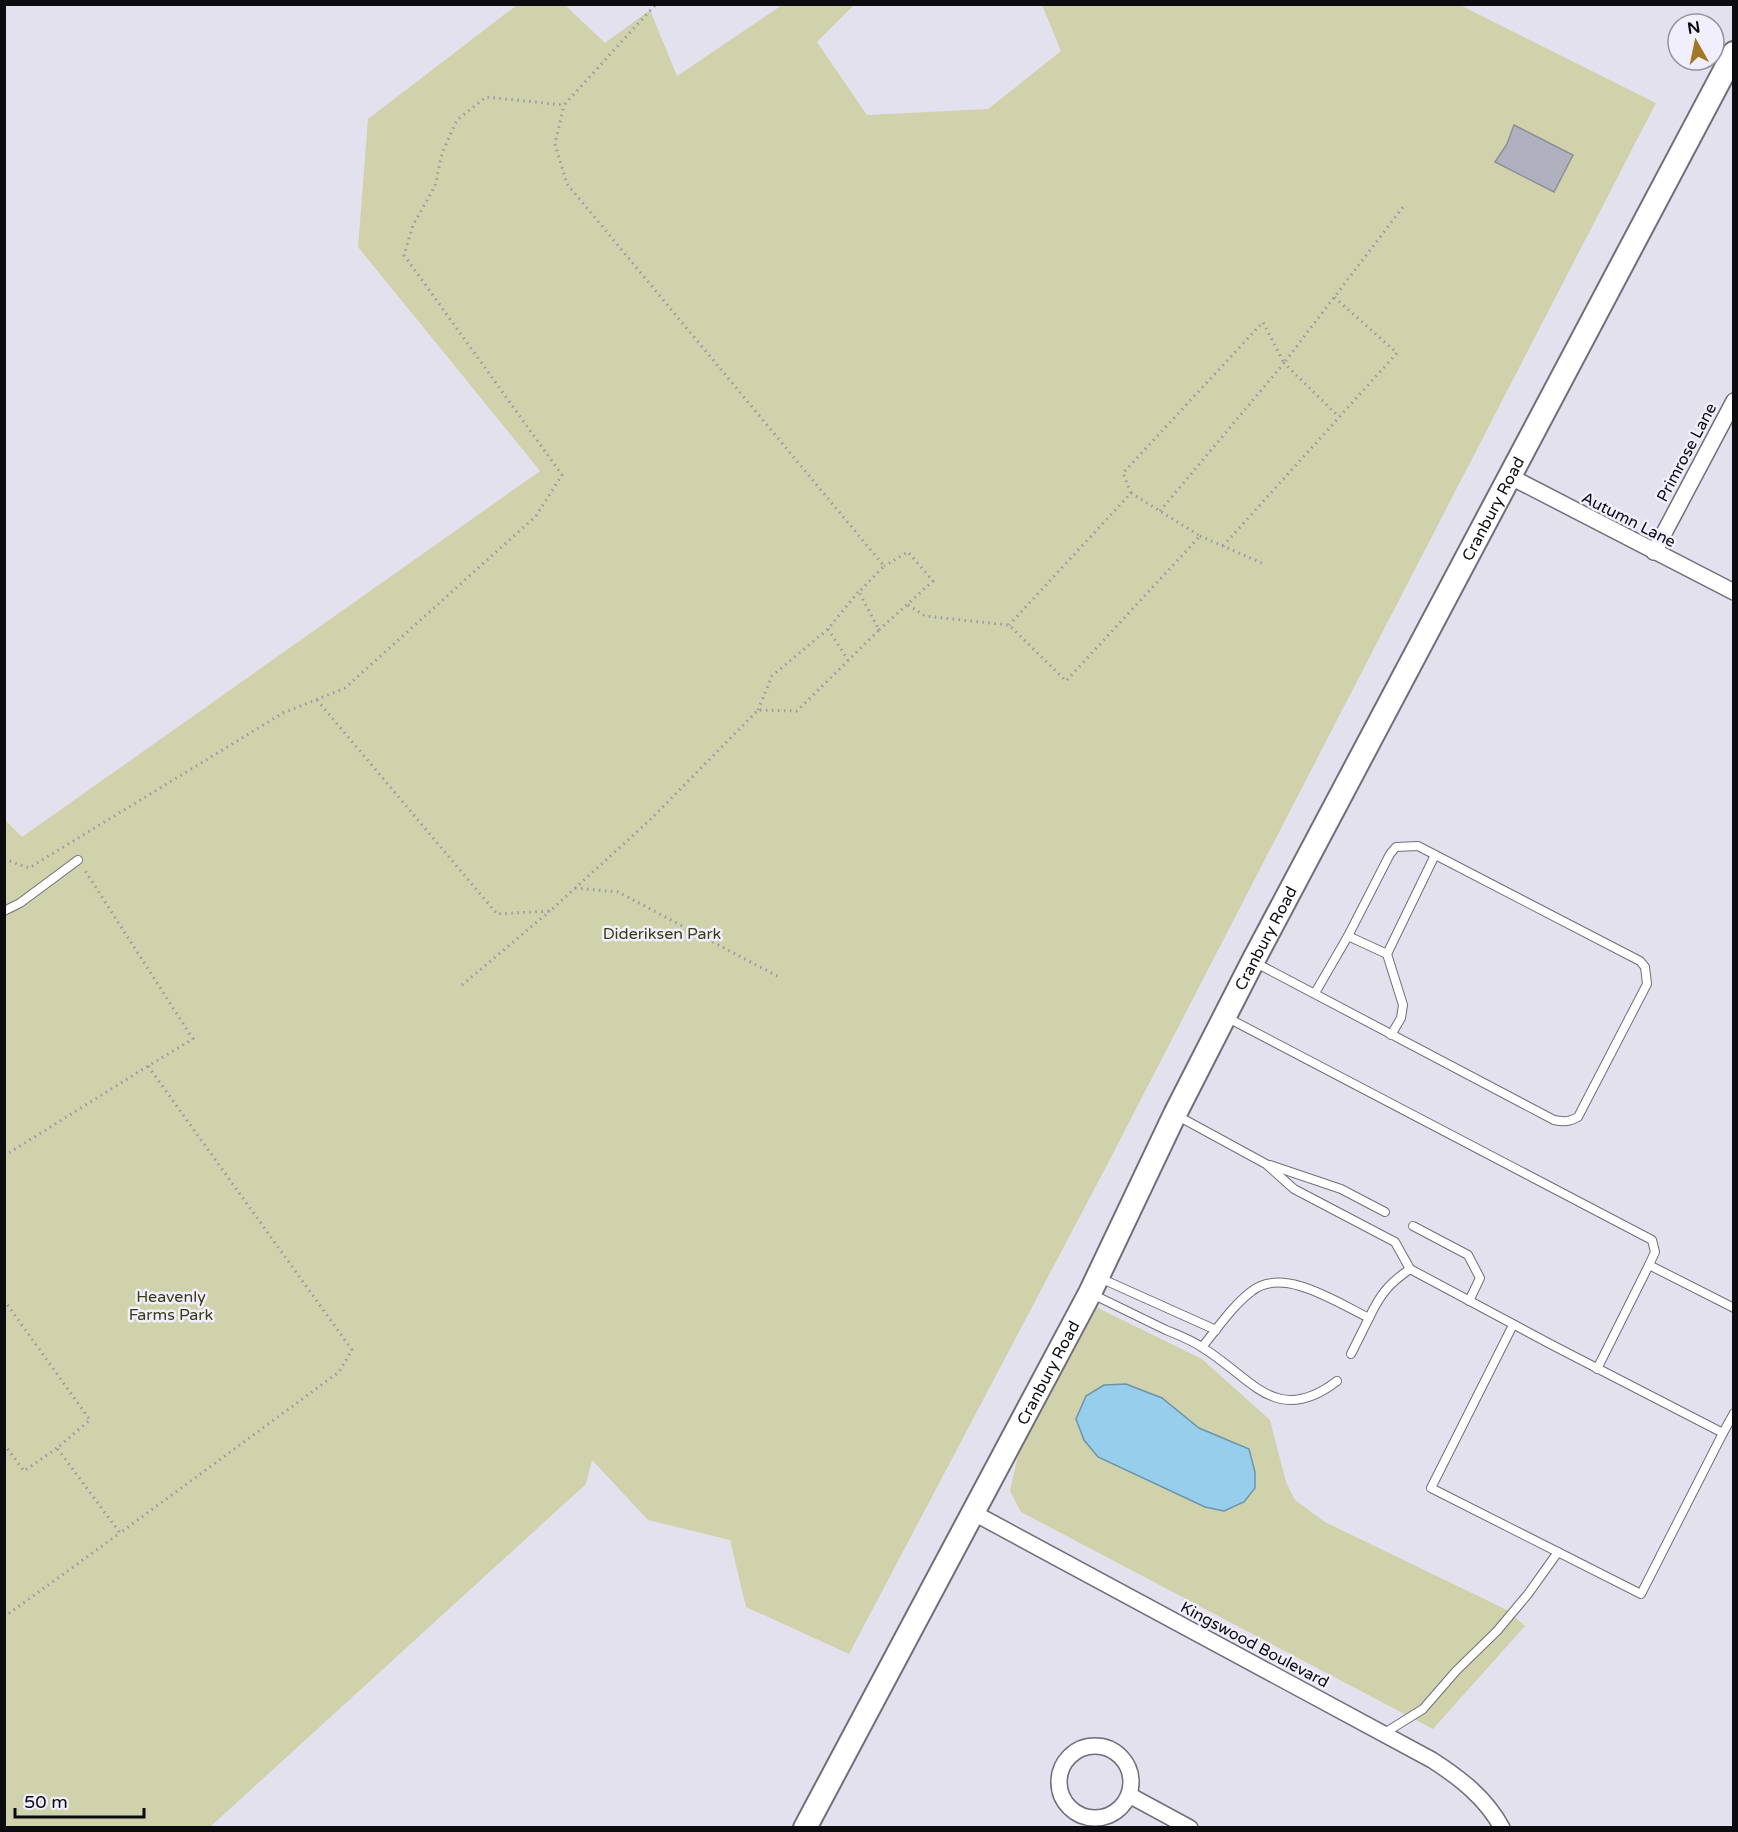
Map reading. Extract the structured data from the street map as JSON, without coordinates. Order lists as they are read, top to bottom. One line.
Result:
{"streets":{"main road":["Cranbury Road"],"street":["Primrose Lane","Autumn Lane","Kingswood Boulevard"]},"crossings":[["Primrose Lane","Autumn Lane"],["Cranbury Road","Autumn Lane"],["Cranbury Road","Kingswood Boulevard"]],"parks":["Dideriksen Park","Heavenly Farms Park"],"scale_bar":"50 m","north":"top"}
